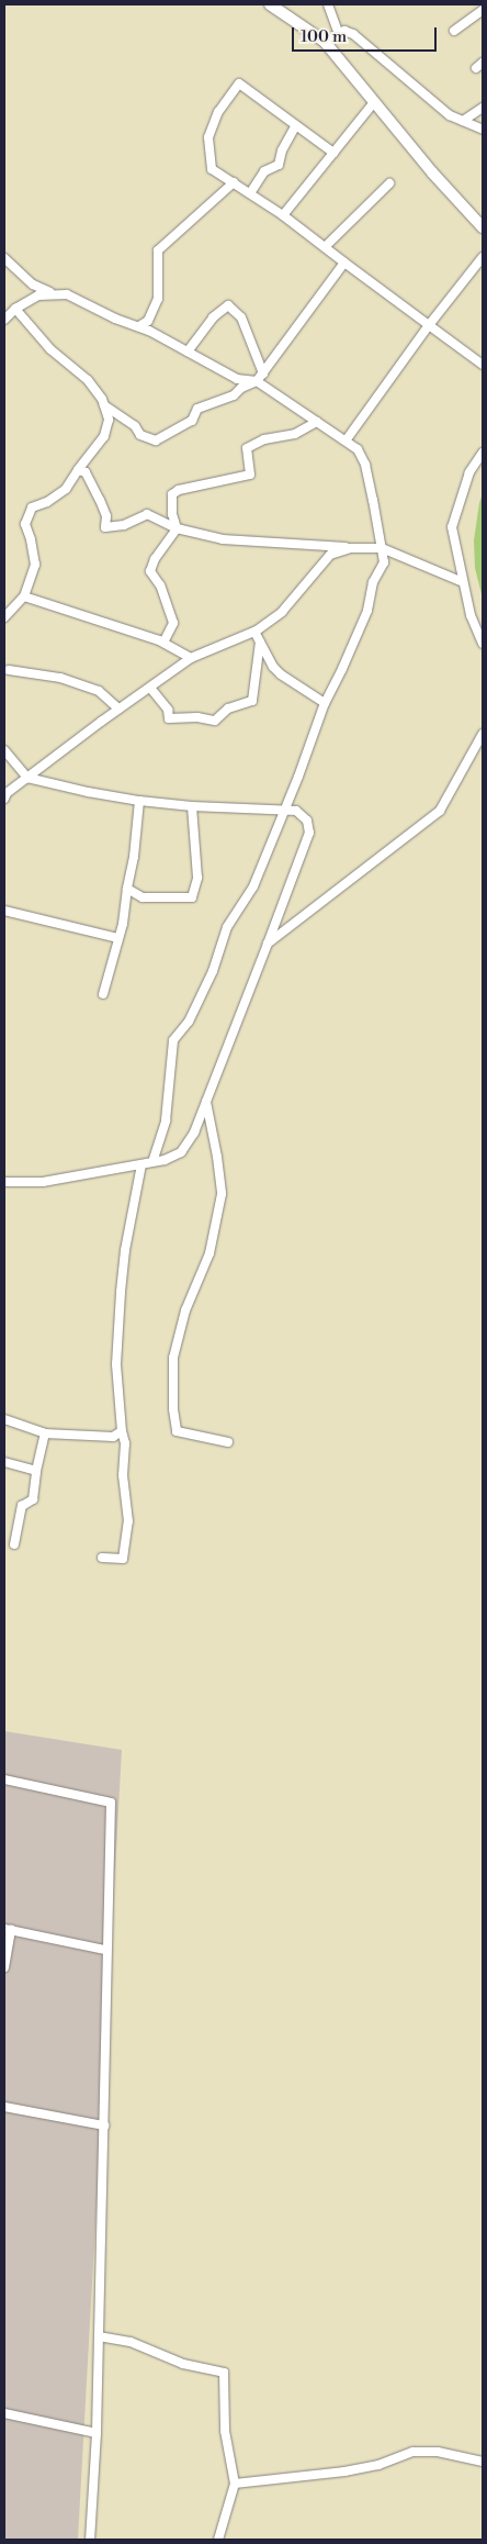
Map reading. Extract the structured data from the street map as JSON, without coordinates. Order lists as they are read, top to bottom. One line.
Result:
{"scale_bar":"100 m"}
